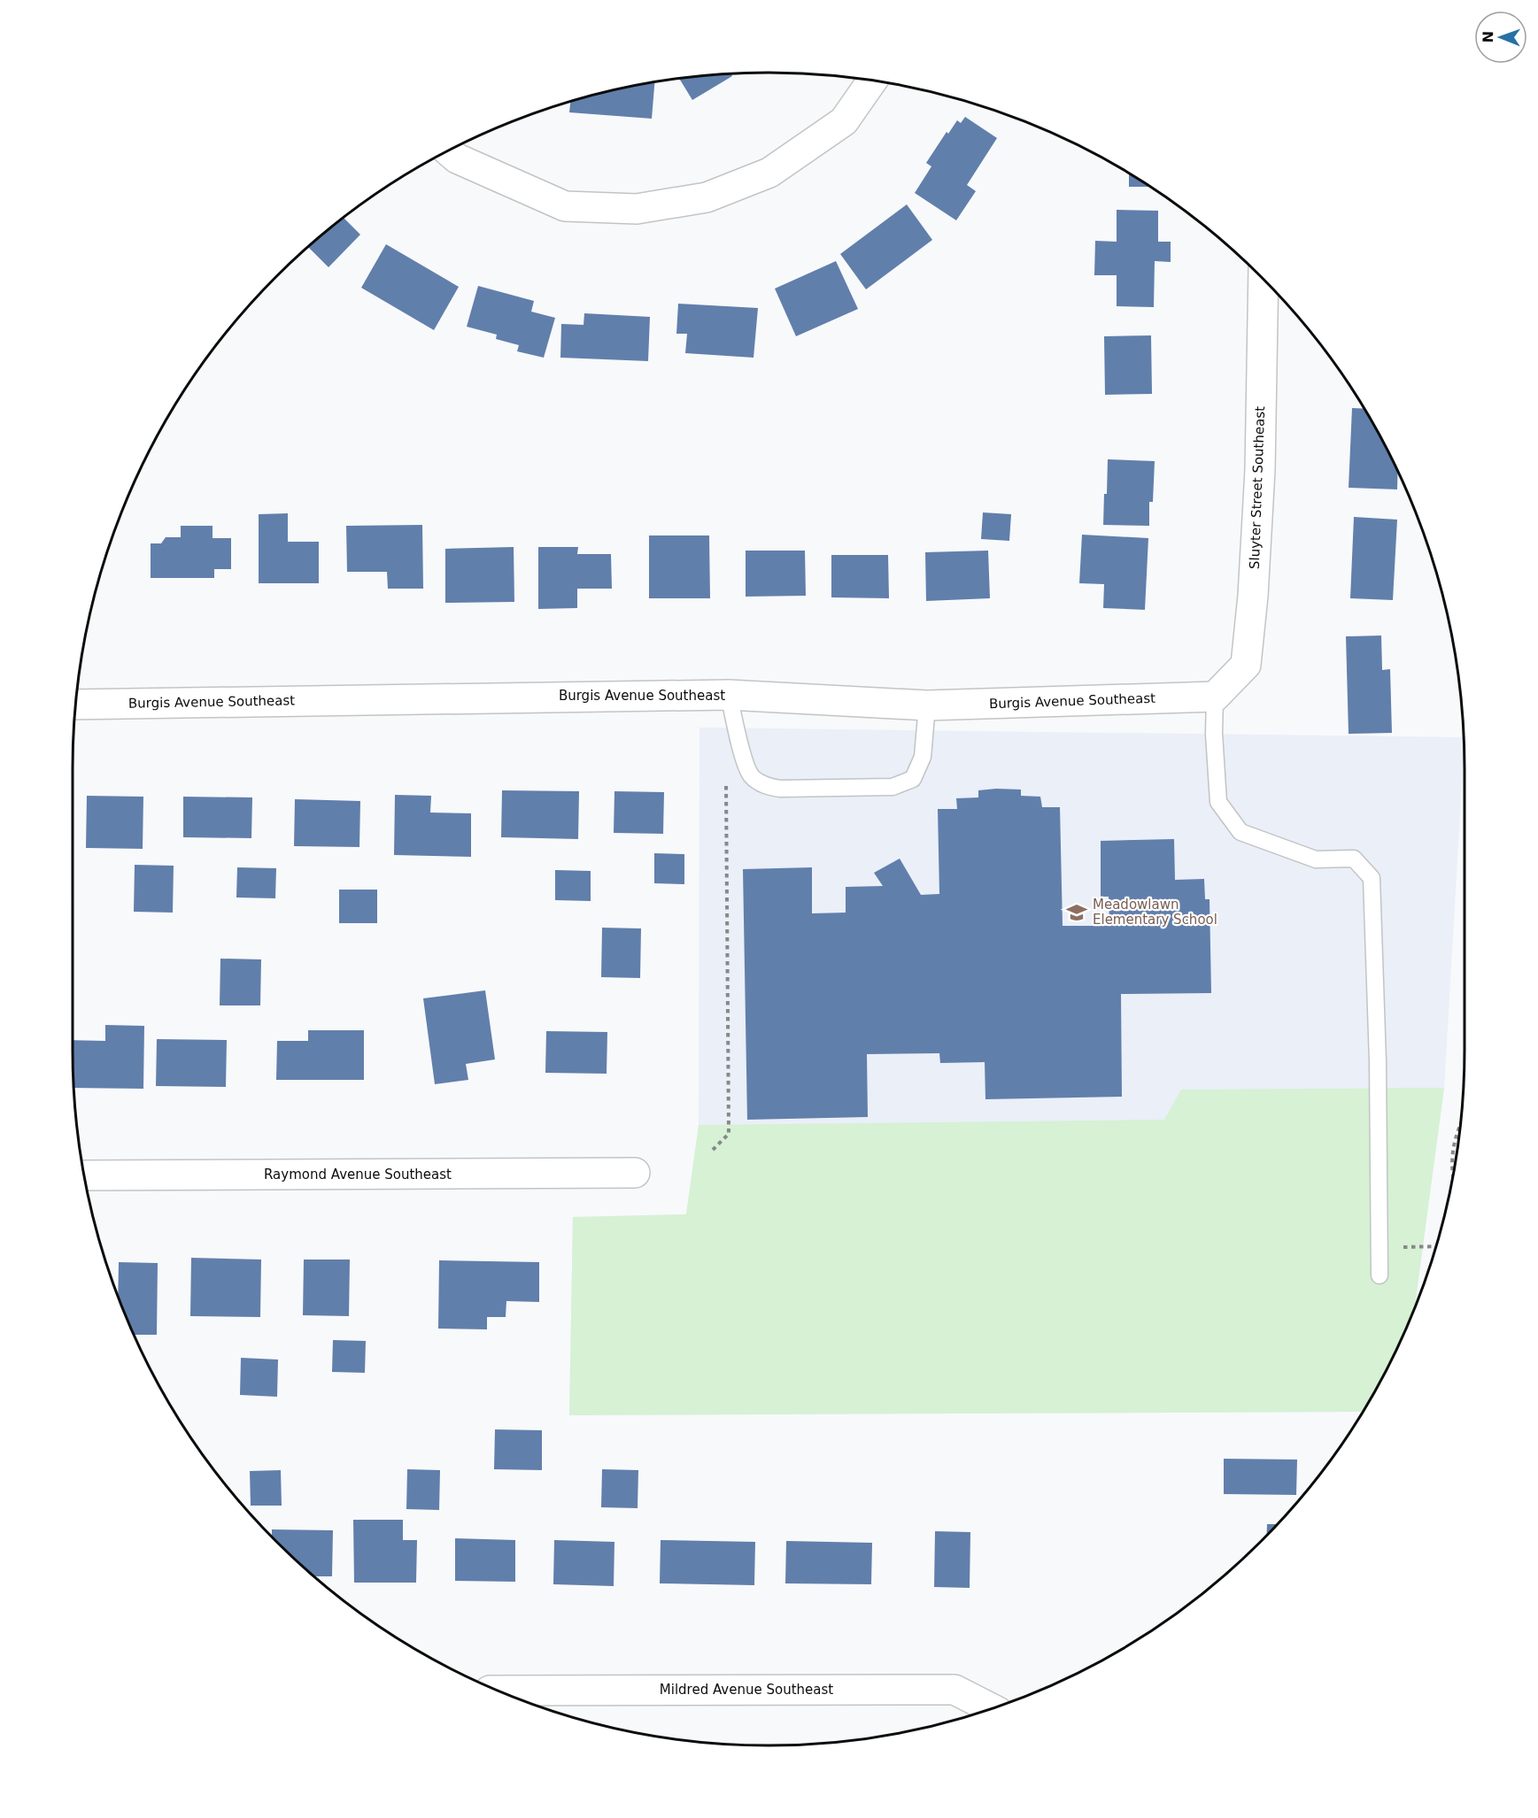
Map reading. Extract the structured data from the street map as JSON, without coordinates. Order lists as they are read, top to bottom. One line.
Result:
{"streets":{"street":["Sluyter Street Southeast","Burgis Avenue Southeast","Raymond Avenue Southeast","Mildred Avenue Southeast"]},"crossings":[["Sluyter Street Southeast","Burgis Avenue Southeast"]],"places":{"school or university":["Meadowlawn Elementary School"]},"north":"left"}
